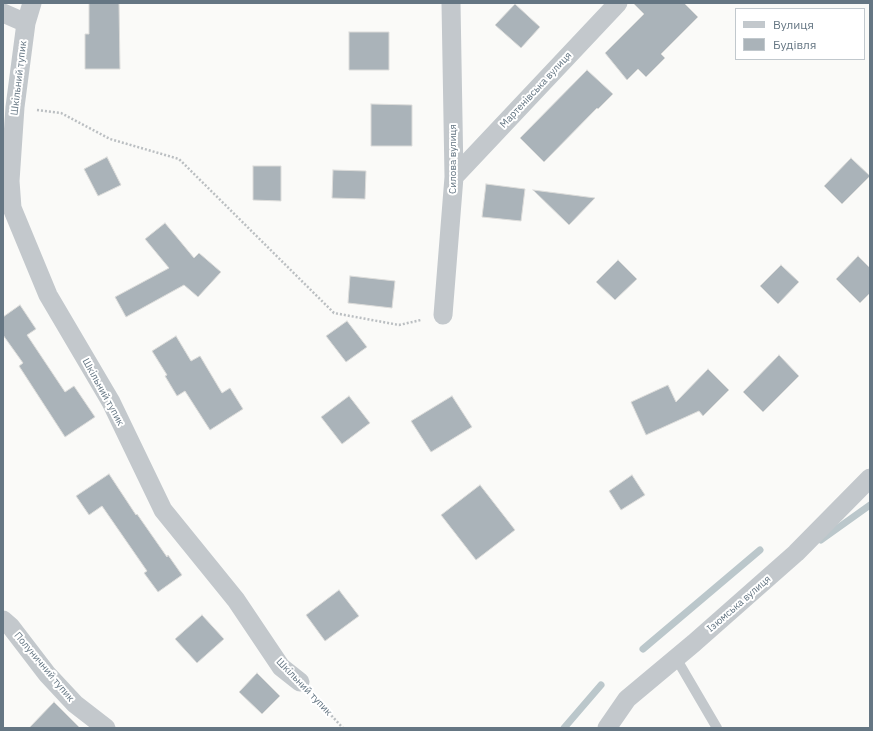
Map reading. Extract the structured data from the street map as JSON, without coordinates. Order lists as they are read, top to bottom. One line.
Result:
{"streets":{"street":["Шкільний тупик","Мартенівська вулиця","Силова вулиця","Ізюмська вулиця","Полуничний тупик"]},"crossings":[["Мартенівська вулиця","Силова вулиця"]],"legend":["Вулиця","Будівля"]}
